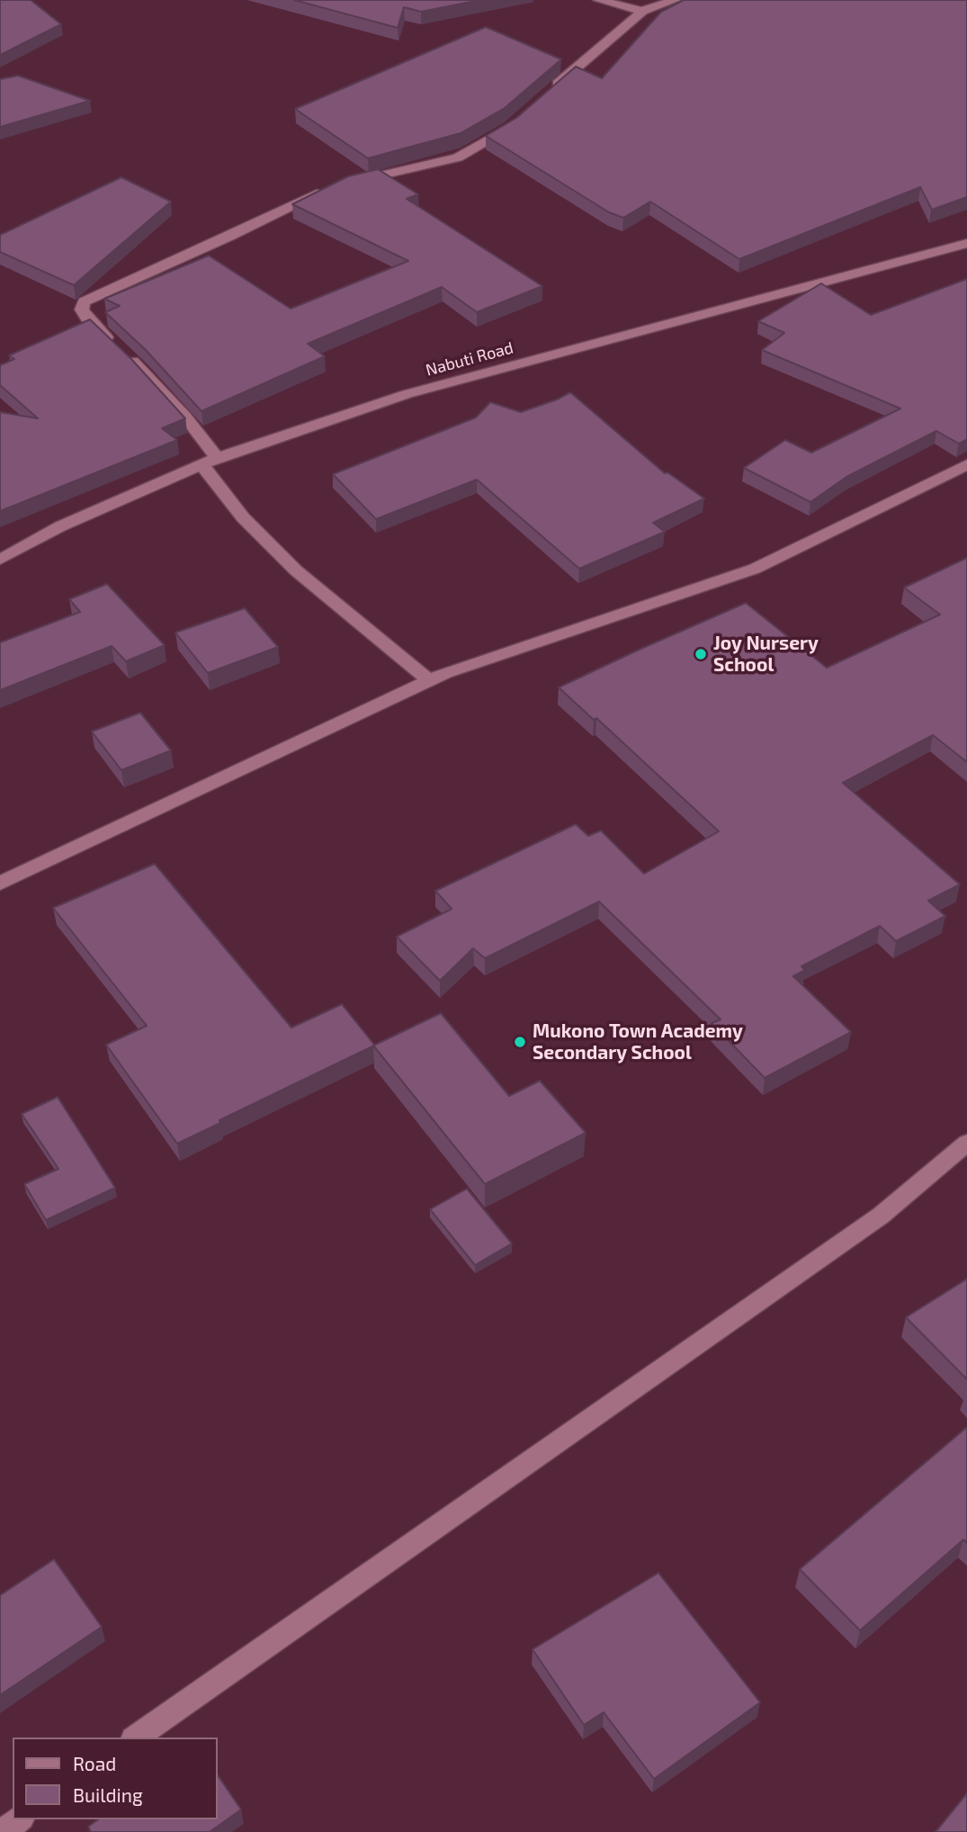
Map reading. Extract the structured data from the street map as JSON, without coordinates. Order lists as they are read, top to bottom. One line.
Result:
{"streets":{"street":["Nabuti Road"]},"places":["Joy Nursery School","Mukono Town Academy Secondary School"],"legend":["Road","Building"]}
